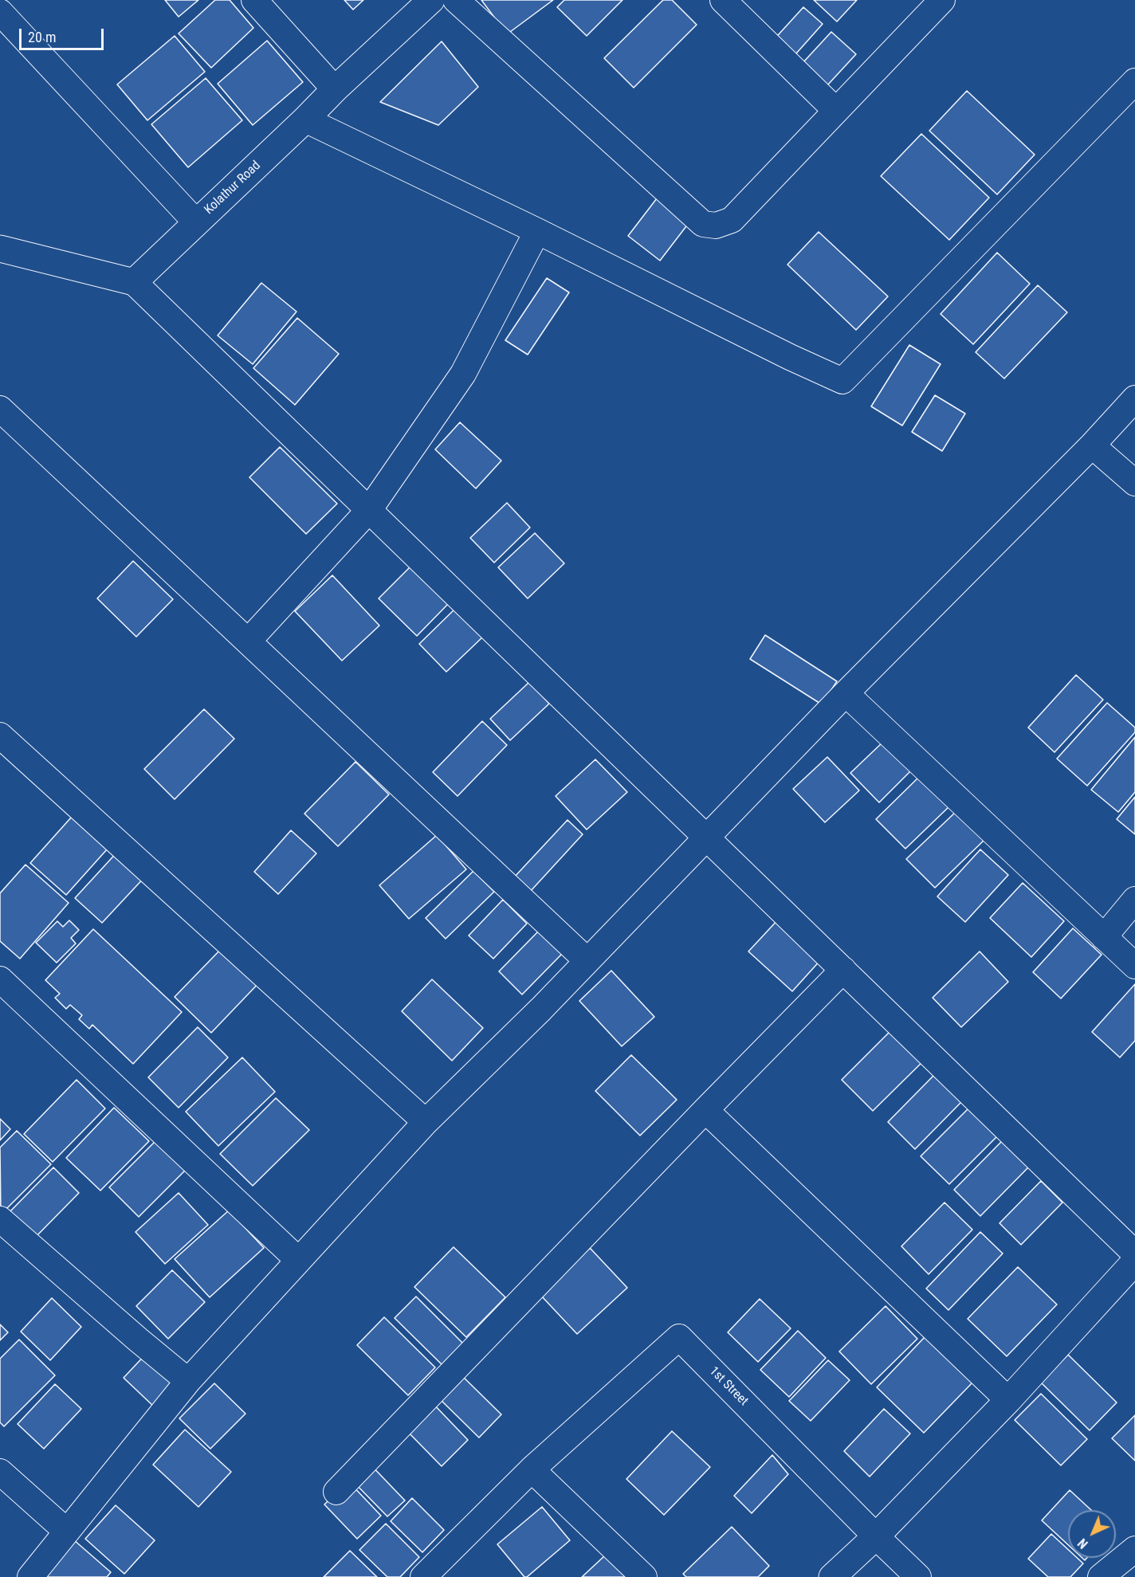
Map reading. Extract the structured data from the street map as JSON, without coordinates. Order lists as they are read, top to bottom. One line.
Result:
{"streets":{"street":["Kolathur Road","1st Street"]},"scale_bar":"20 m","north":"bottom left"}
